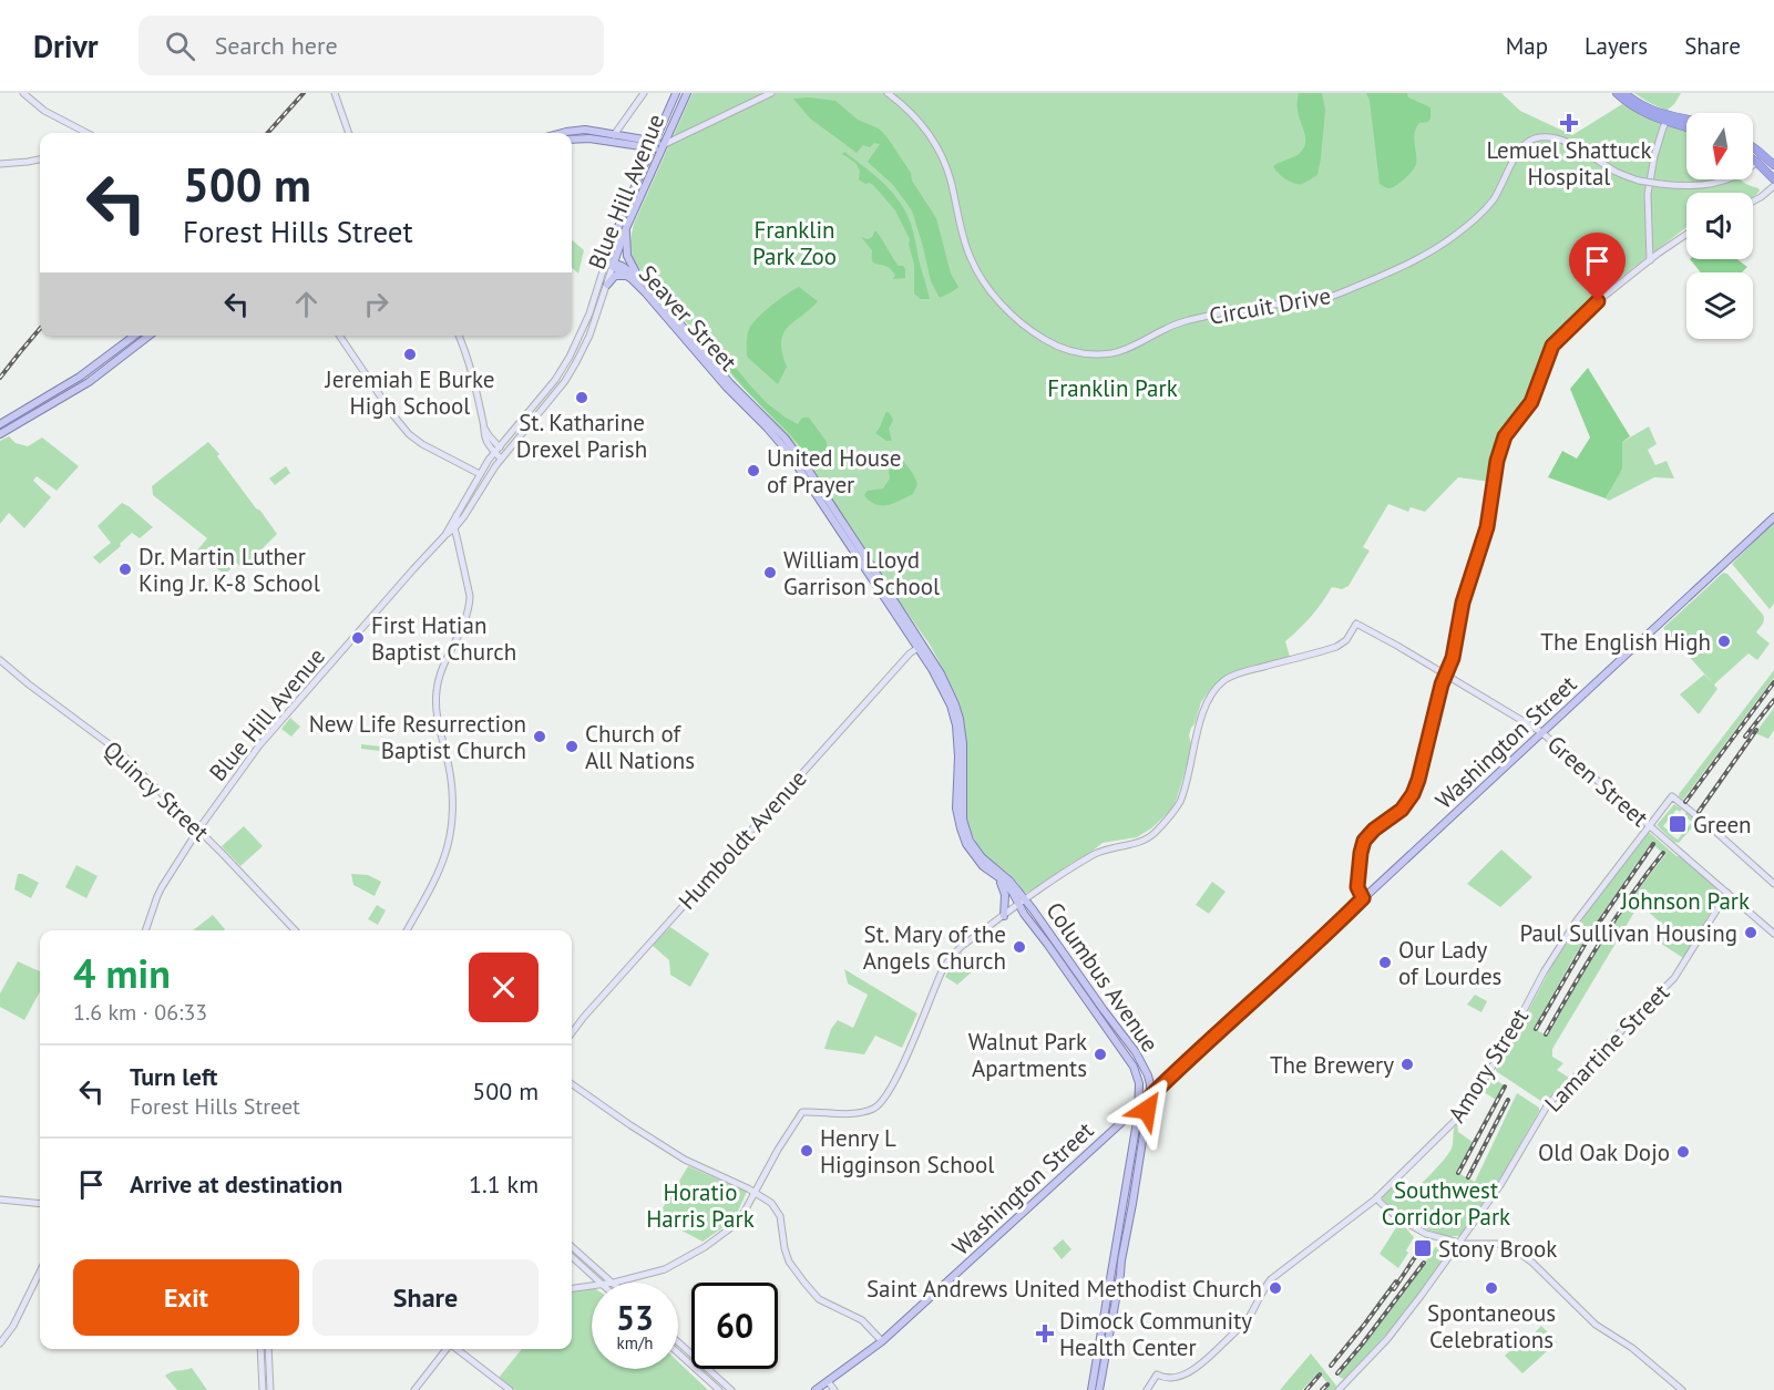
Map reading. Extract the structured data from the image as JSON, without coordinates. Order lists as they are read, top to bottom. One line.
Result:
{"streets":{"main road":["Blue Hill Avenue","Seaver Street","Washington Street","Columbus Avenue"],"street":["Circuit Drive","Green Street","Quincy Street","Humboldt Avenue","Lamartine Street","Amory Street"]},"crossings":[["Blue Hill Avenue","Seaver Street"],["Blue Hill Avenue","Quincy Street"],["Seaver Street","Green Street"],["Seaver Street","Humboldt Avenue"],["Seaver Street","Columbus Avenue"],["Washington Street","Green Street"],["Washington Street","Columbus Avenue"],["Green Street","Columbus Avenue"],["Green Street","Lamartine Street"],["Green Street","Amory Street"]],"parks":["Franklin Park Zoo","Franklin Park","Johnson Park","Southwest Corridor Park","Horatio Harris Park"],"places":{"health":["Lemuel Shattuck Hospital","Dimock Community Health Center"],"other":["Jeremiah E Burke High School","St. Katharine Drexel Parish","United House of Prayer","Dr. Martin Luther King Jr. K-8 School","William Lloyd Garrison School","First Hatian Baptist Church","The English High","New Life Resurrection Baptist Church","Church of All Nations","Paul Sullivan Housing","St. Mary of the Angels Church","Our Lady of Lourdes","Walnut Park Apartments","The Brewery","Henry L Higginson School","Old Oak Dojo","Saint Andrews United Methodist Church","Spontaneous Celebrations"],"transit":["Green","Stony Brook"]},"north":"bottom","page":{"header":"Drivr","search":"Search here","nav":["Map","Layers","Share"],"turn":["500 m","Forest Hills Street"],"heading":["4 min","1.6 km · 06:33"],"list":[{"name":"Turn left","note":"Forest Hills Street","value":"500 m"},{"name":"Arrive at destination","value":"1.1 km"}],"buttons":["Exit","Share"],"speed":"53 km/h","limit":"60"}}
